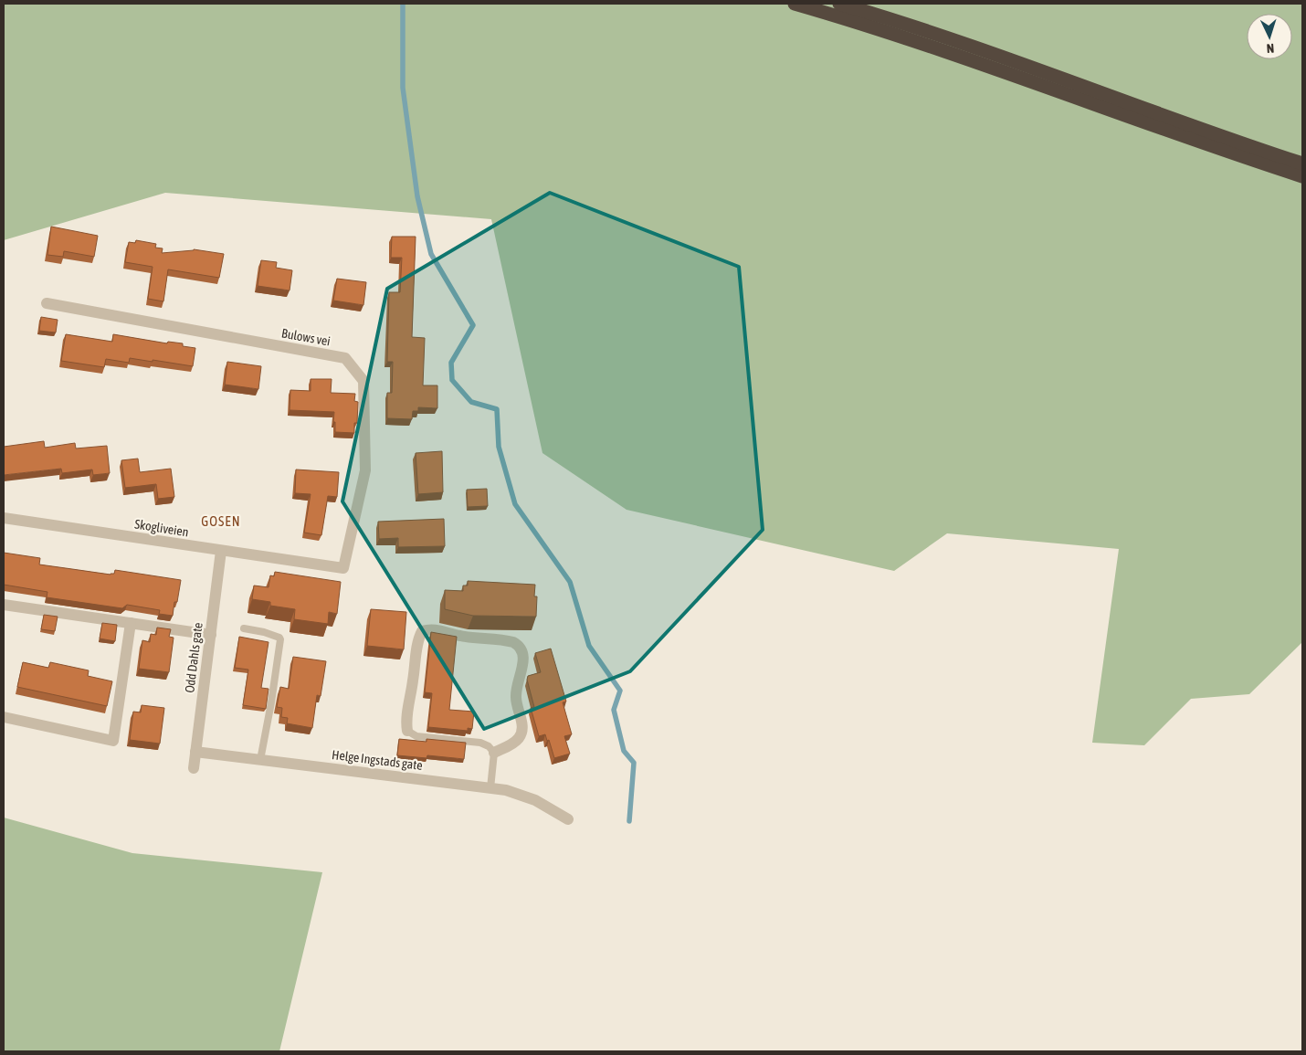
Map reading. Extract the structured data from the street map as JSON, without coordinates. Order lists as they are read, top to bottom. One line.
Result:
{"streets":{"street":["Bulows vei","Skogliveien","Odd Dahls gate","Helge Ingstads gate"]},"crossings":[["Bulows vei","Skogliveien"],["Skogliveien","Odd Dahls gate"],["Odd Dahls gate","Helge Ingstads gate"]],"districts":["GOSEN"],"north":"bottom"}
